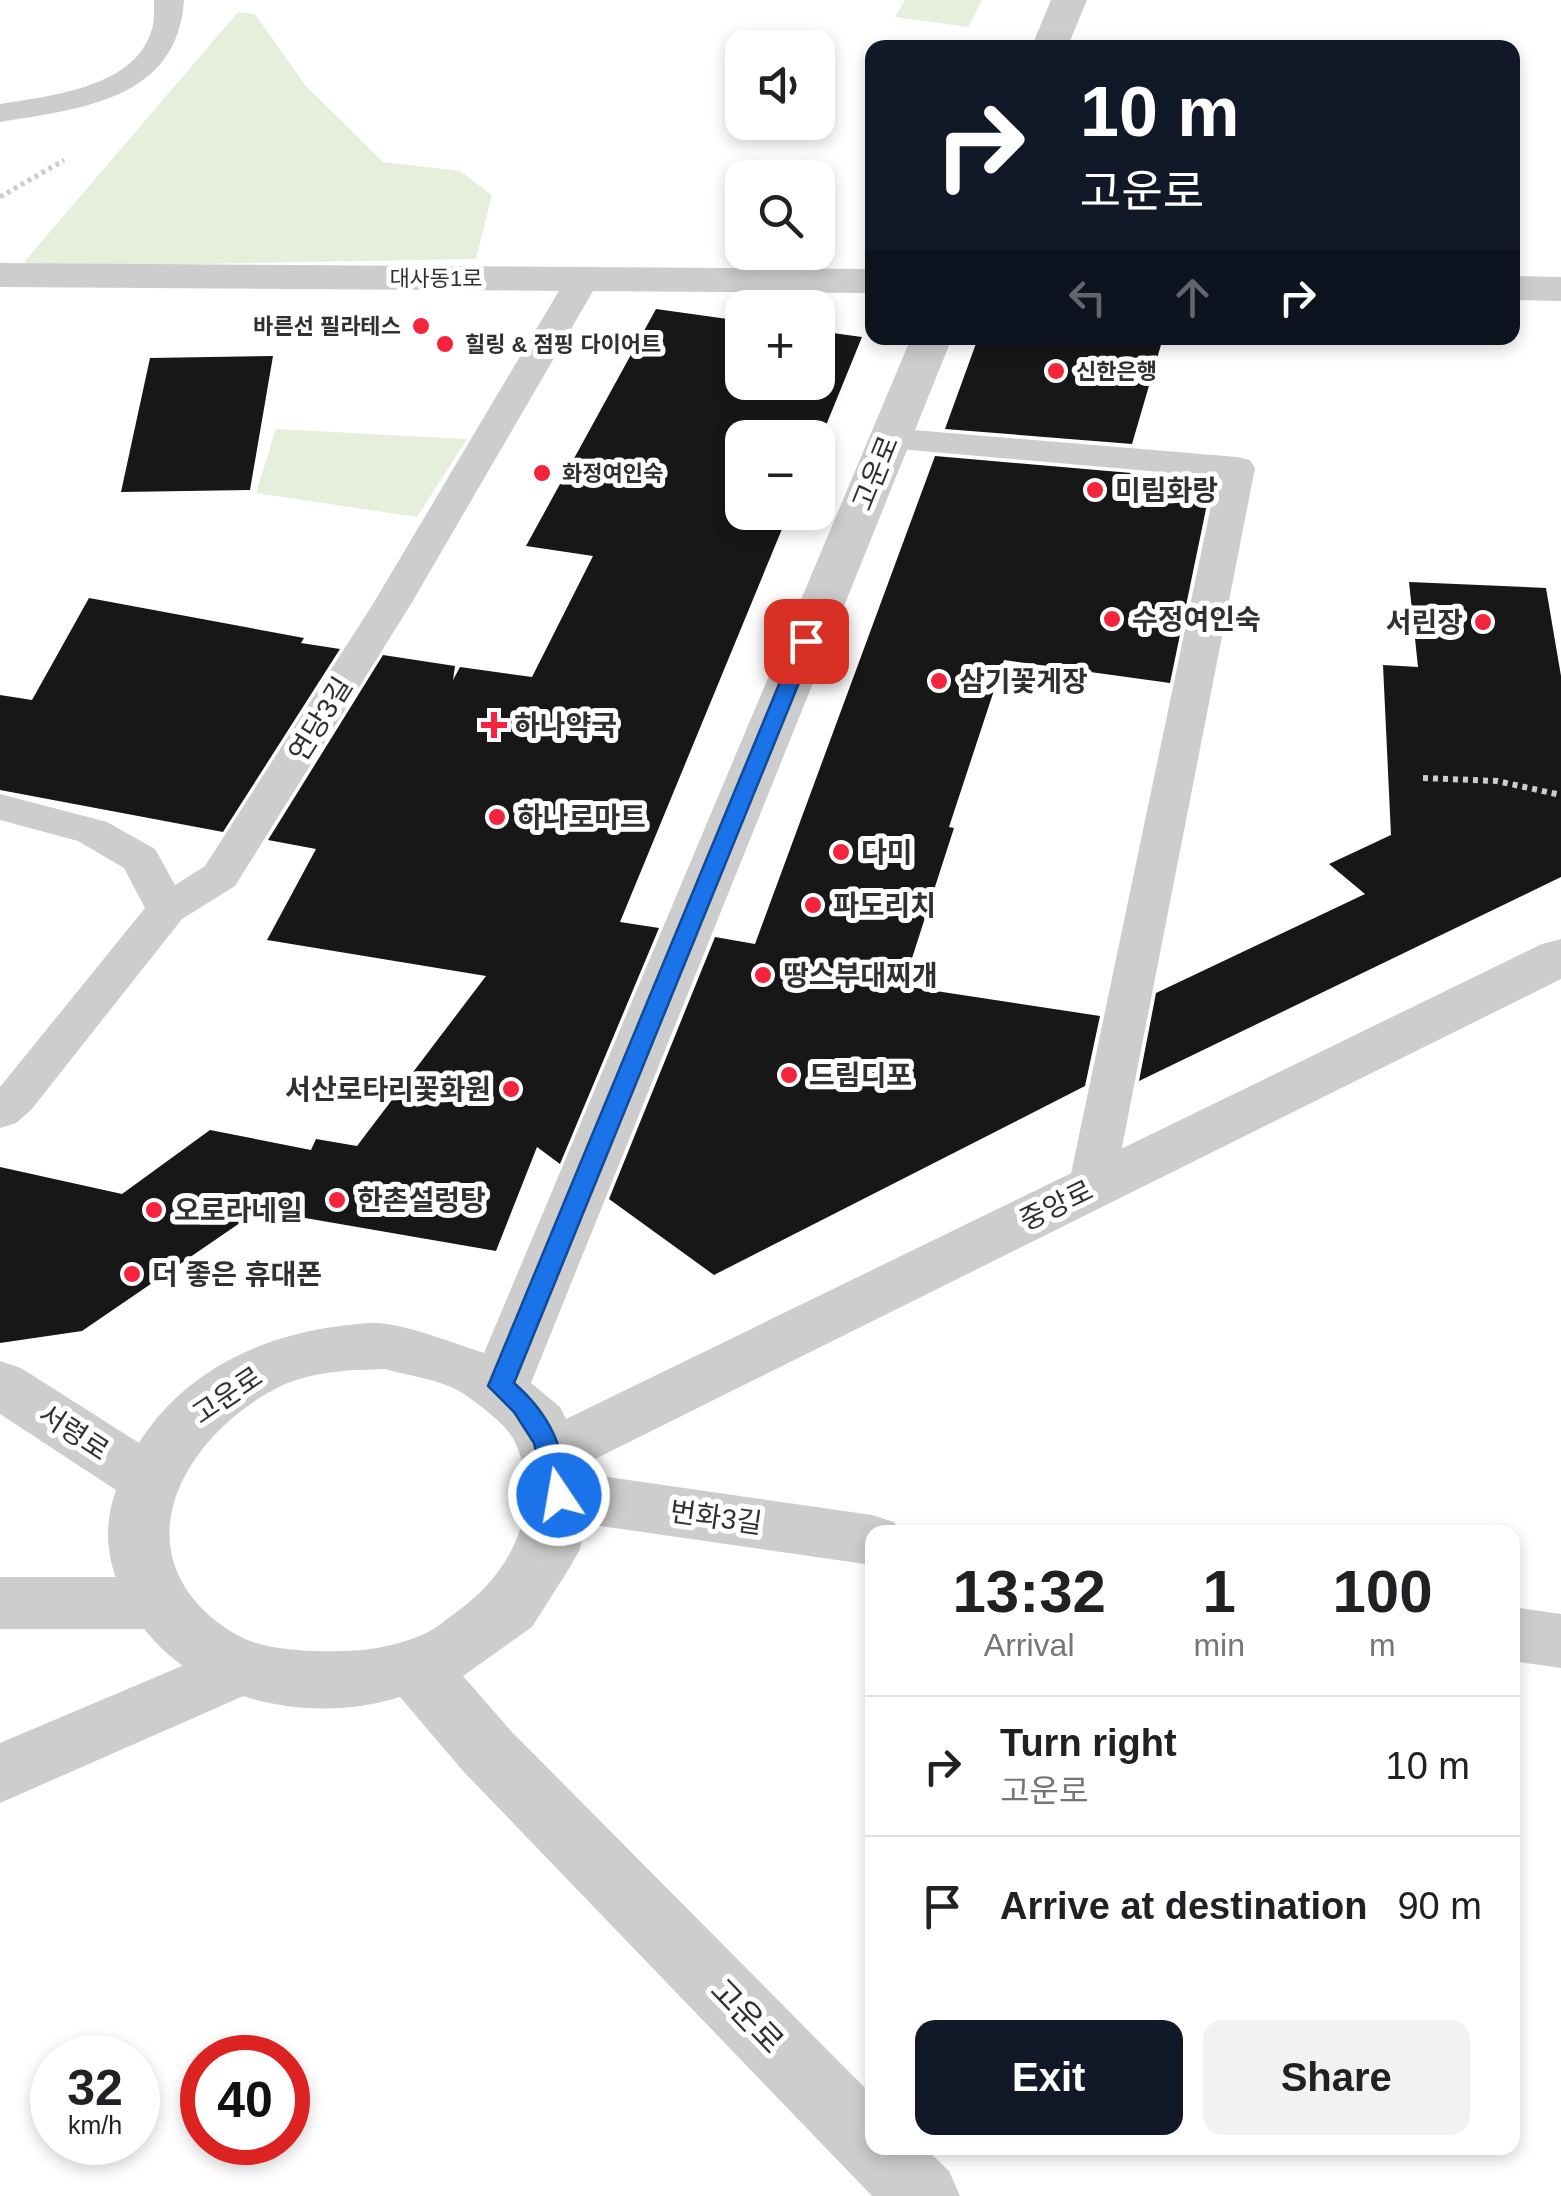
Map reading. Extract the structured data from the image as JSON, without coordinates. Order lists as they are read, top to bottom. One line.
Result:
{"streets":{"street":["대사동1로","고운로","중앙로","서령로","번화3길"],"lane":["연당3길"]},"crossings":[["대사동1로","연당3길"],["고운로","중앙로"],["고운로","서령로"],["고운로","번화3길"],["중앙로","번화3길"]],"places":{"other":["바른선 필라테스","힐링 & 점핑 다이어트","신한은행","화정여인숙","미림화랑","수정여인숙","서린장","삼기꽃게장","하나로마트","다미","파도리치","땅스부대찌개","드림디포","서산로타리꽃화원","한촌설렁탕","오로라네일","더 좋은 휴대폰"],"health":["하나약국"]},"page":{"map_buttons":["+","−"],"turn":["10 m","고운로"],"eta":["13:32","Arrival","1","min","100","m"],"list":[{"name":"Turn right","note":"고운로","value":"10 m"},{"name":"Arrive at destination","value":"90 m"}],"buttons":["Exit","Share"],"speed":"32 km/h","limit":"40"}}
